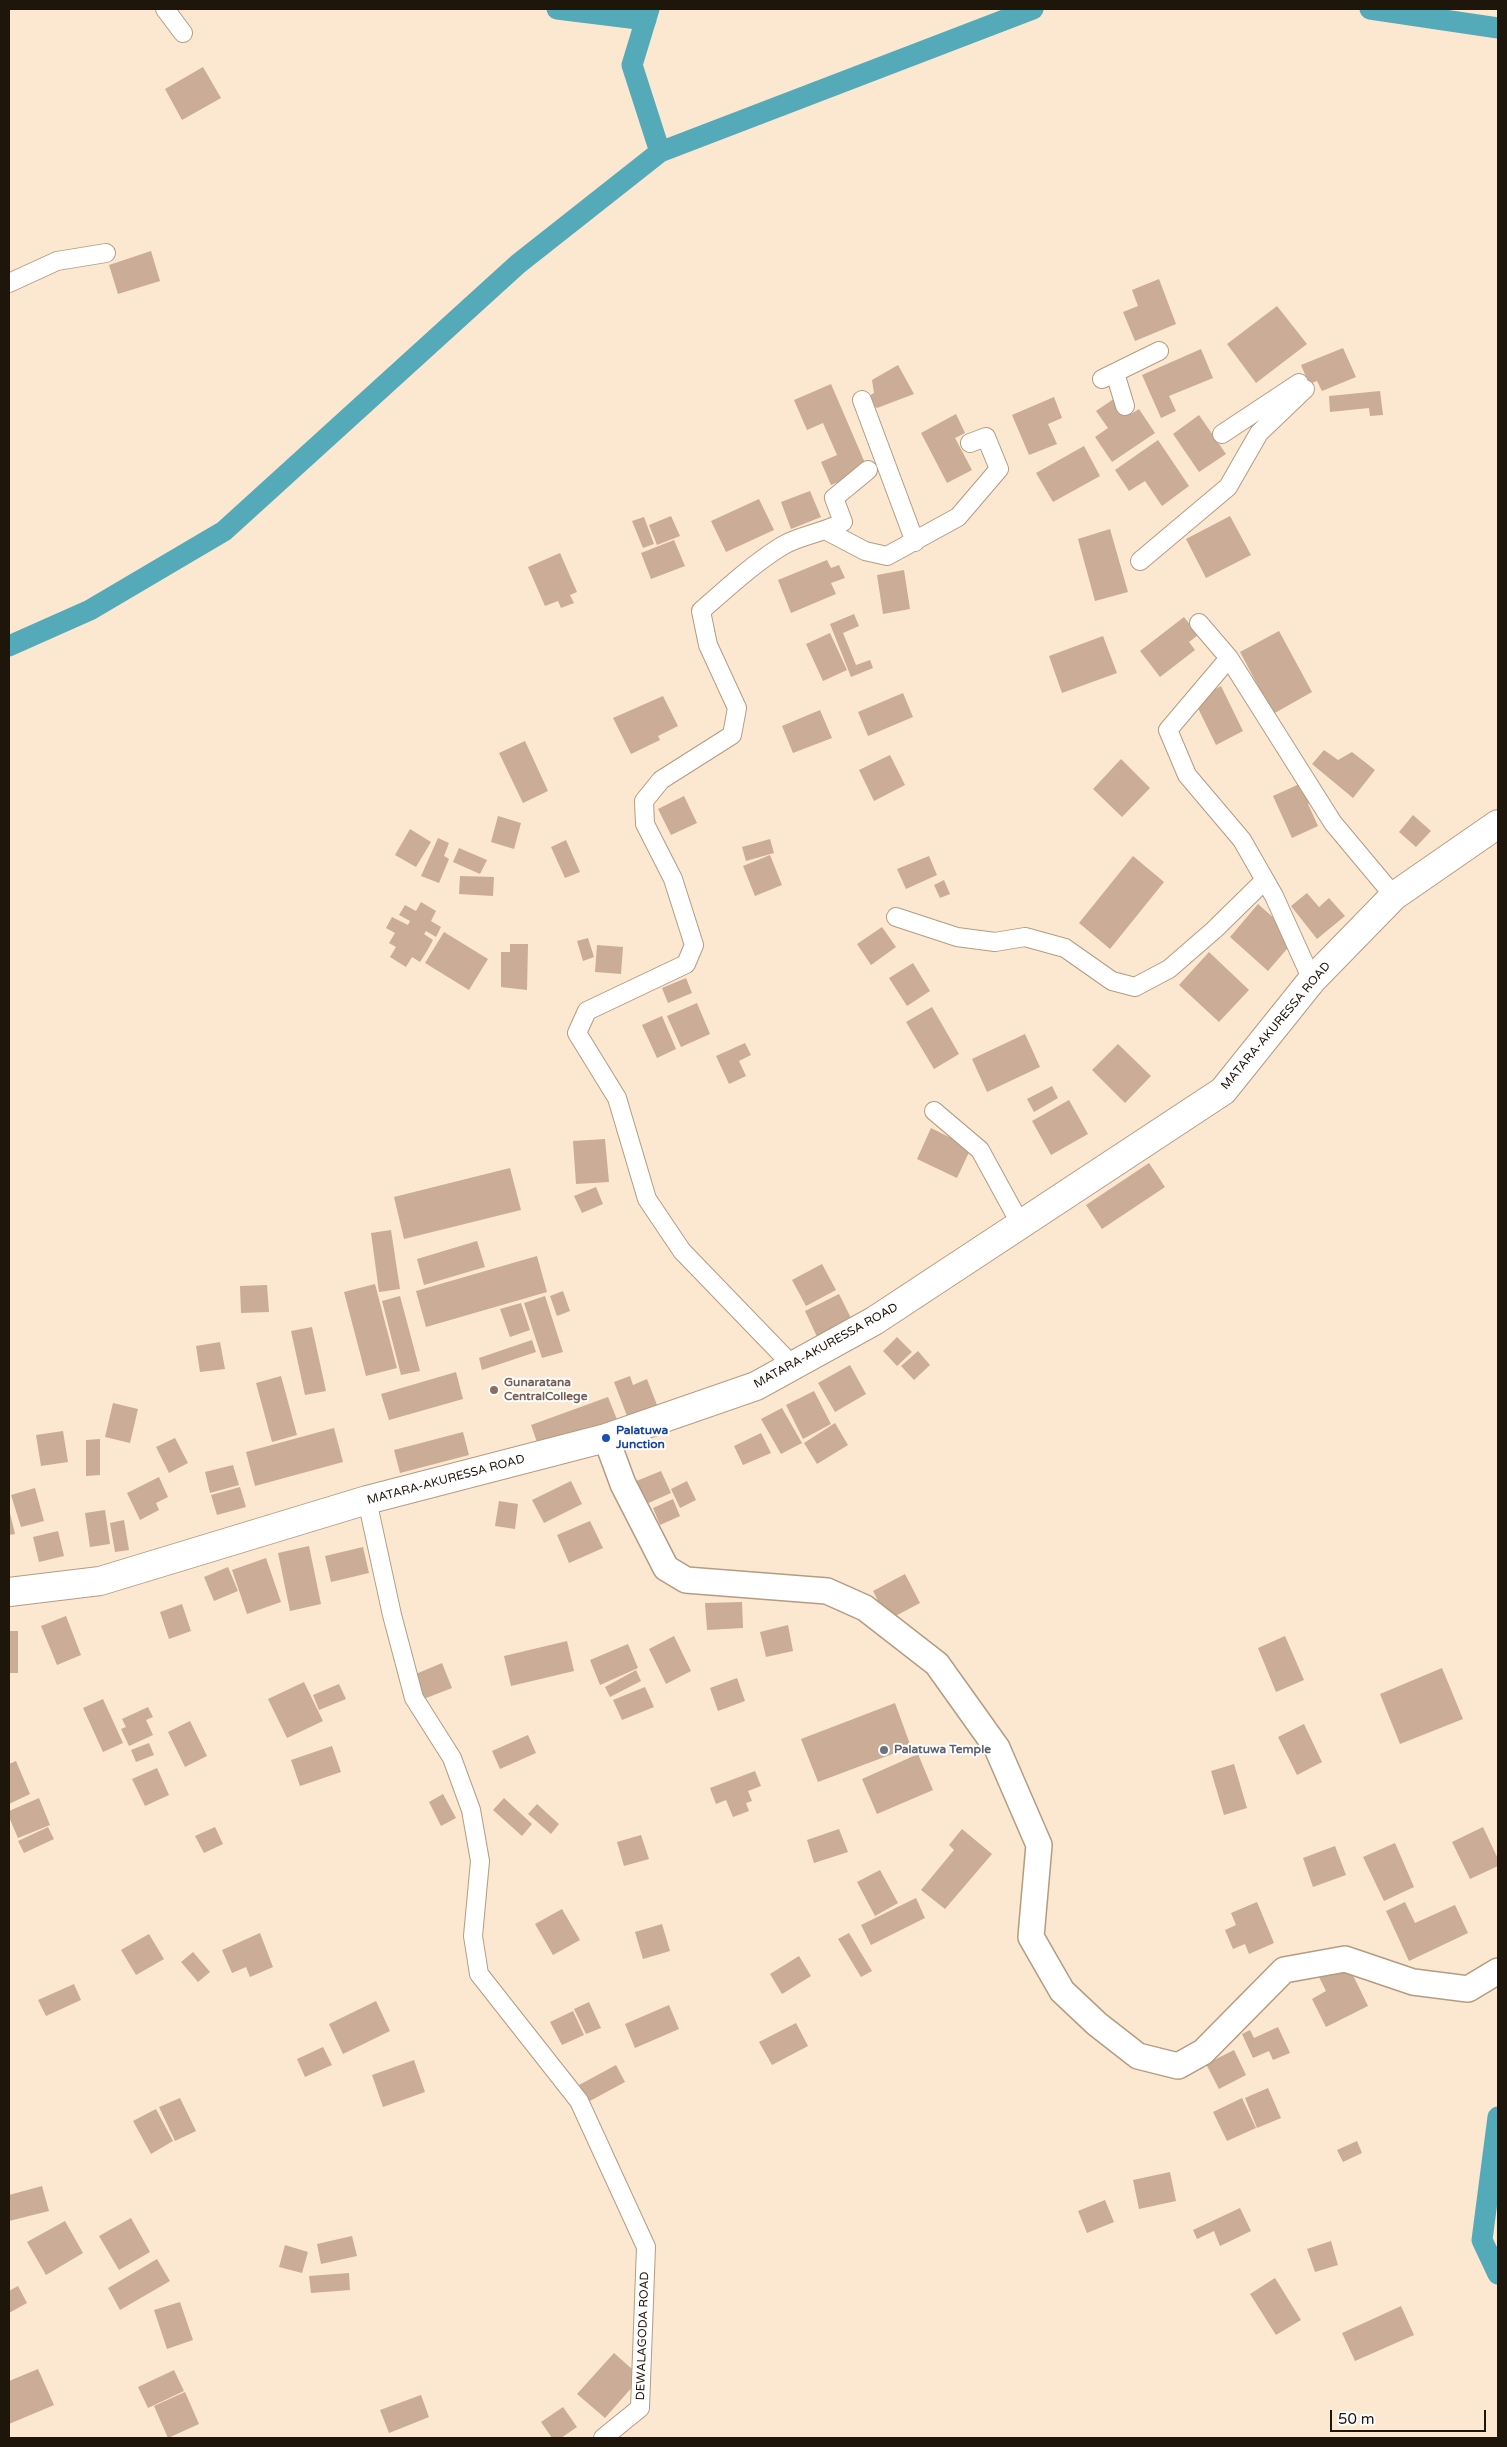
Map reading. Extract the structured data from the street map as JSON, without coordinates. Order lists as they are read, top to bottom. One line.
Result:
{"streets":{"highway":["MATARA-AKURESSA ROAD"],"street":["DEWALAGODA ROAD"]},"crossings":[["MATARA-AKURESSA ROAD","DEWALAGODA ROAD"]],"places":["Gunaratana CentralCollege","Palatuwa Junction","Palatuwa Temple"],"scale_bar":"50 m"}
